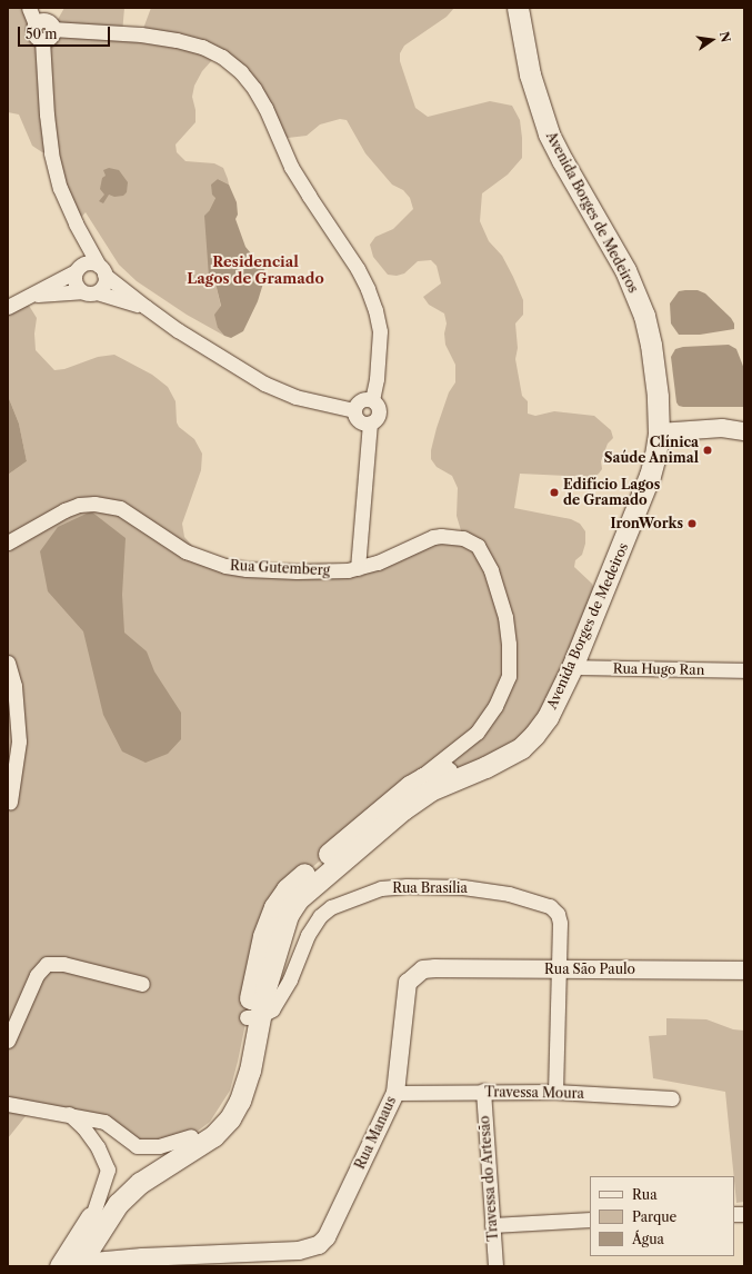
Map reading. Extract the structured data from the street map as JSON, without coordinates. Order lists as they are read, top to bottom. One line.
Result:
{"streets":{"main road":["Avenida Borges de Medeiros"],"street":["Rua Gutemberg","Rua Hugo Ran","Rua Brasília","Rua São Paulo","Travessa Moura","Rua Manaus","Travessa do Artesão"]},"crossings":[["Avenida Borges de Medeiros","Rua Gutemberg"],["Avenida Borges de Medeiros","Rua Hugo Ran"],["Avenida Borges de Medeiros","Rua Brasília"],["Avenida Borges de Medeiros","Rua Manaus"],["Rua Brasília","Rua São Paulo"],["Rua Brasília","Travessa Moura"],["Rua São Paulo","Rua Manaus"],["Travessa Moura","Rua Manaus"],["Travessa Moura","Travessa do Artesão"]],"districts":["Residencial Lagos de Gramado"],"places":["Clínica Saúde Animal","Edifício Lagos de Gramado","IronWorks"],"legend":["Rua","Parque","Água"],"scale_bar":"50 m","north":"right"}
